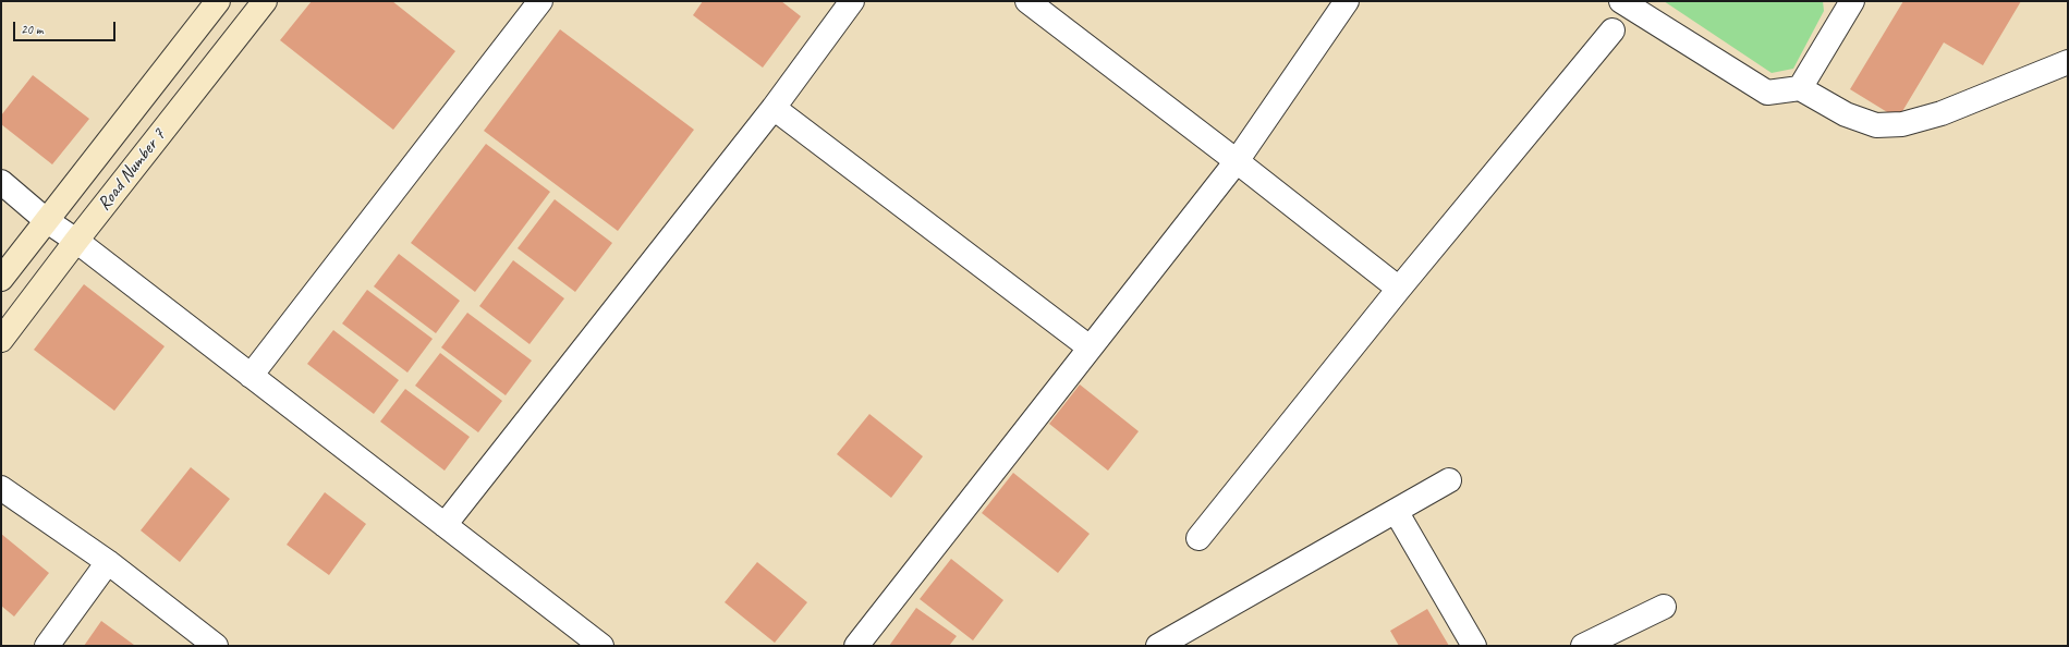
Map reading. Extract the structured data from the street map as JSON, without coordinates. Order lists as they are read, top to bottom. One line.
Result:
{"streets":{"street":["Road Number 7"]},"scale_bar":"20 m"}
